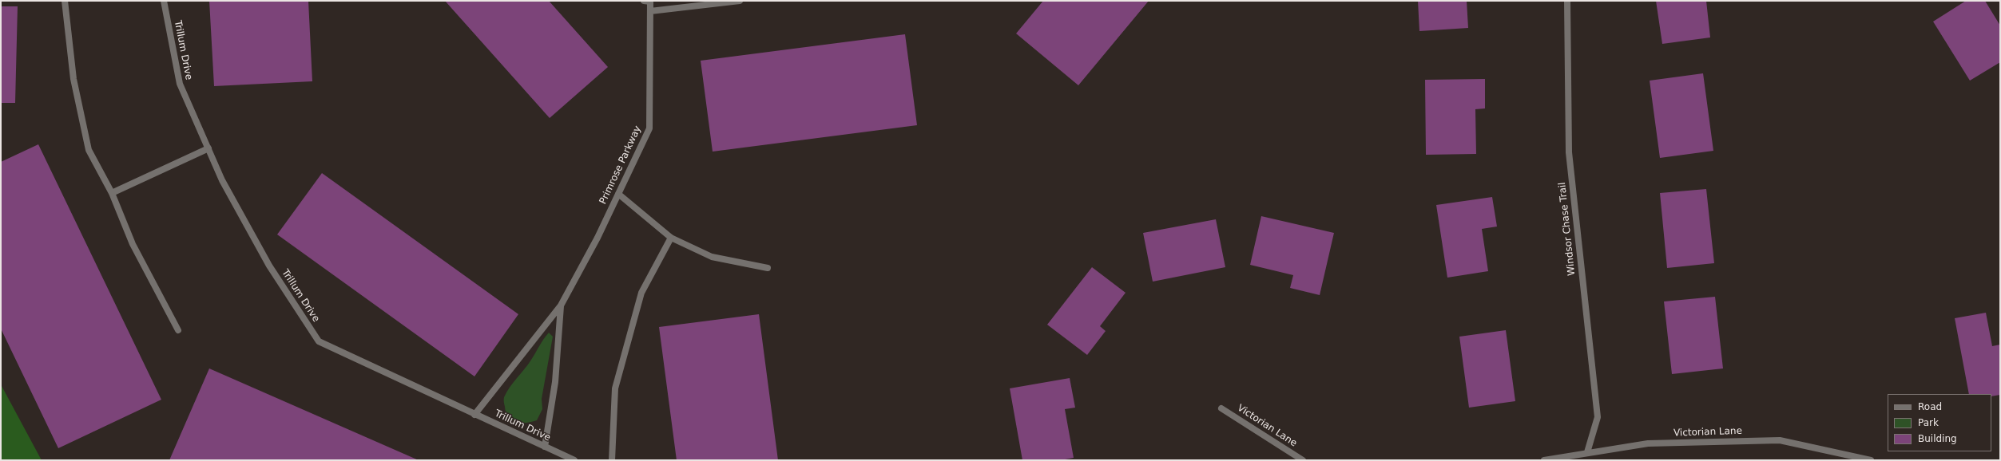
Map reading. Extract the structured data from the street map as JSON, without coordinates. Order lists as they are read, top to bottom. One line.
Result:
{"streets":{"street":["Trillum Drive","Primrose Parkway","Windsor Chase Trail","Victorian Lane"]},"crossings":[["Trillum Drive","Primrose Parkway"],["Windsor Chase Trail","Victorian Lane"]],"legend":["Road","Park","Building"]}
